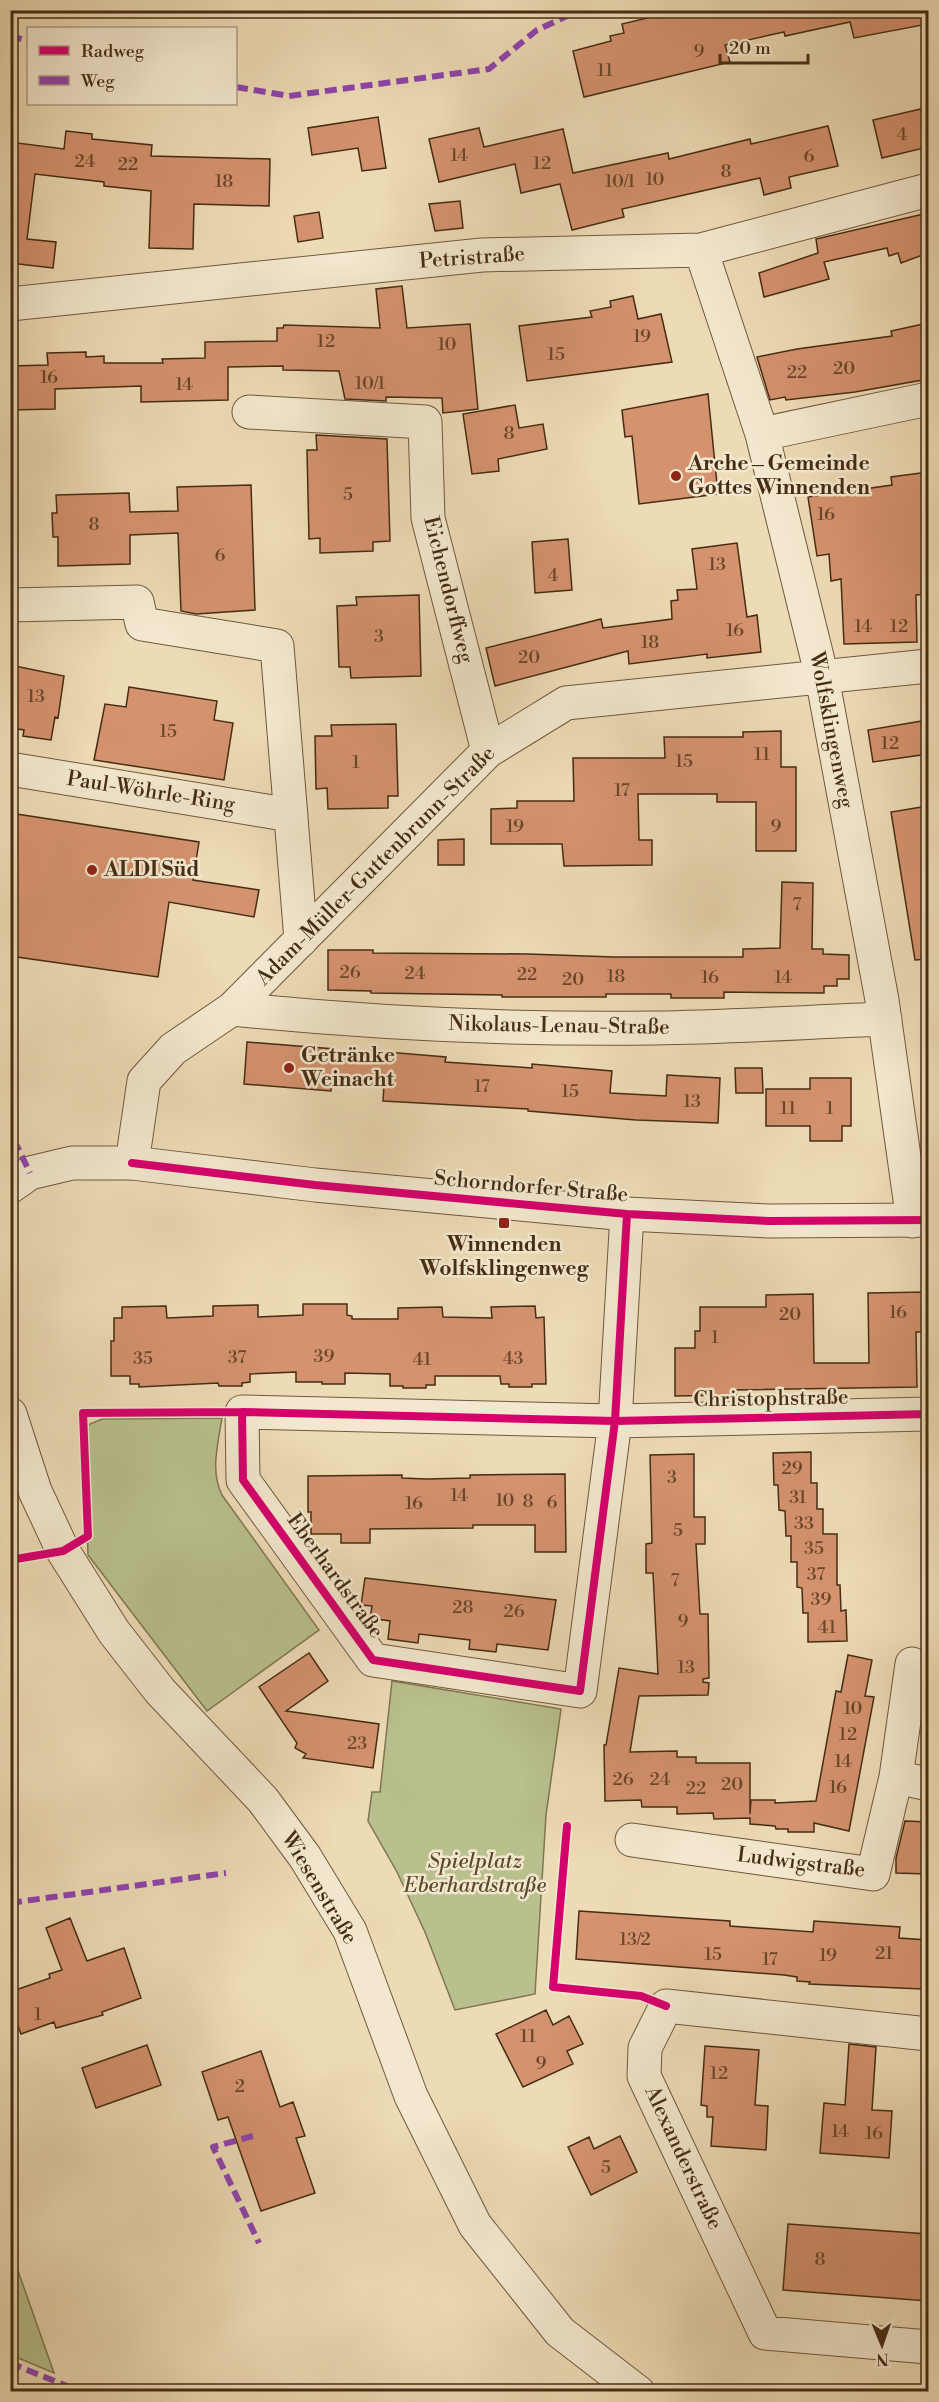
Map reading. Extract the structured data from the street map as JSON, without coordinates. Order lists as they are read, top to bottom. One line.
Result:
{"streets":{"street":["Petristraße","Eichendorffweg","Wolfsklingenweg","Paul-Wöhrle-Ring","Adam-Müller-Guttenbrunn-Straße","Nikolaus-Lenau-Straße","Schorndorfer Straße","Christophstraße","Eberhardstraße","Ludwigstraße","Wiesenstraße","Alexanderstraße"]},"crossings":[["Petristraße","Wolfsklingenweg"],["Eichendorffweg","Adam-Müller-Guttenbrunn-Straße"],["Wolfsklingenweg","Adam-Müller-Guttenbrunn-Straße"],["Wolfsklingenweg","Nikolaus-Lenau-Straße"],["Wolfsklingenweg","Schorndorfer Straße"],["Adam-Müller-Guttenbrunn-Straße","Nikolaus-Lenau-Straße"],["Adam-Müller-Guttenbrunn-Straße","Schorndorfer Straße"],["Schorndorfer Straße","Eberhardstraße"],["Christophstraße","Eberhardstraße"]],"parks":["Spielplatz Eberhardstraße"],"places":{"other":["Arche – Gemeinde Gottes Winnenden","ALDI Süd","Getränke Weinacht"],"transit":["Winnenden Wolfsklingenweg"]},"house_numbers":["9","11","4","14","6","24","12","22","8","10","18","10/1","19","12","10","15","20","22","16","10/1","14","8","5","16","8","6","13","4","14","12","16","3","18","20","13","15","12","11","15","1","17","19","9","7","26","24","22","18","16","14","20","17","15","13","11","1","16","20","1","39","37","35","43","41","29","3","14","31","10","8","6","16","33","5","35","37","7","39","28","26","9","41","13","10","12","23","14","26","24","20","16","22","13/2","21","15","19","17","1","11","9","12","2","14","16","5","8"],"legend":["Radweg","Weg"],"scale_bar":"20 m","north":"bottom"}
